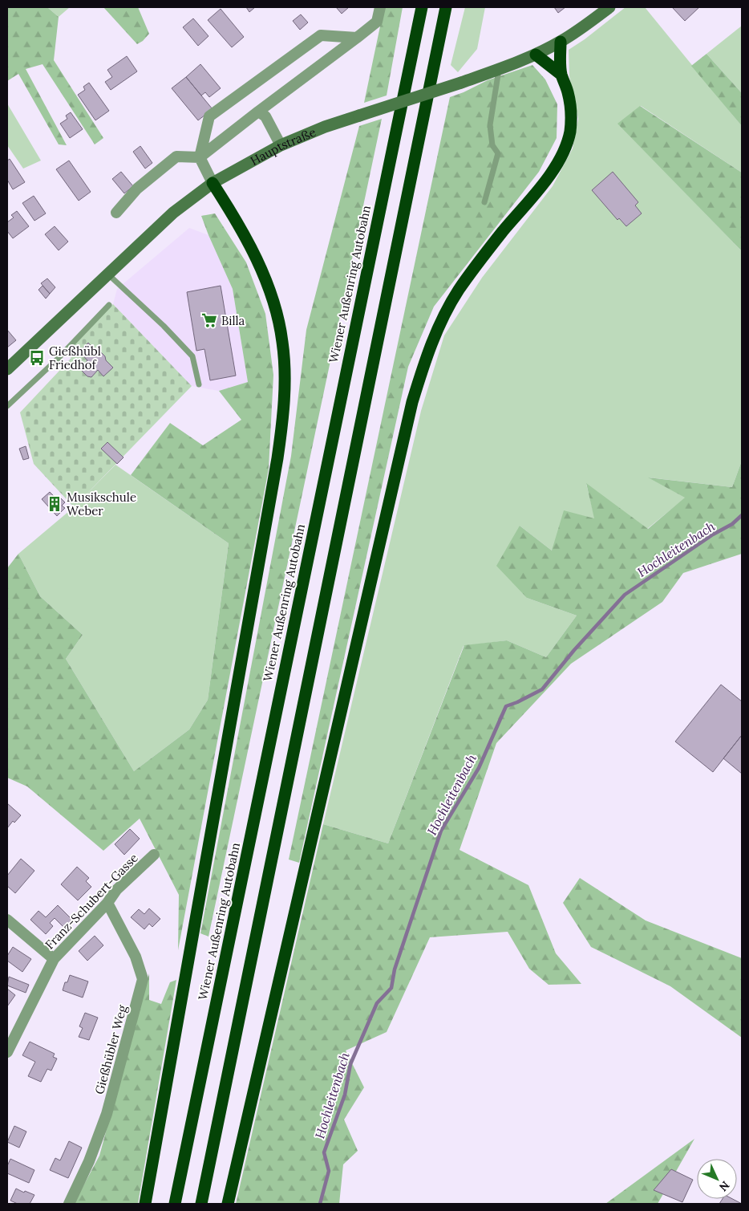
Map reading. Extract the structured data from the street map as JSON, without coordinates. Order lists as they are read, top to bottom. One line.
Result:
{"streets":{"highway":["Wiener Außenring Autobahn"],"main road":["Hauptstraße"],"street":["Franz-Schubert-Gasse","Gießhübler Weg"]},"crossings":[["Franz-Schubert-Gasse","Gießhübler Weg"]],"water":["Hochleitenbach"],"places":{"supermarket":["Billa"],"bus stop":["Gießhübl Friedhof"],"building":["Musikschule Weber"]},"north":"bottom right"}
